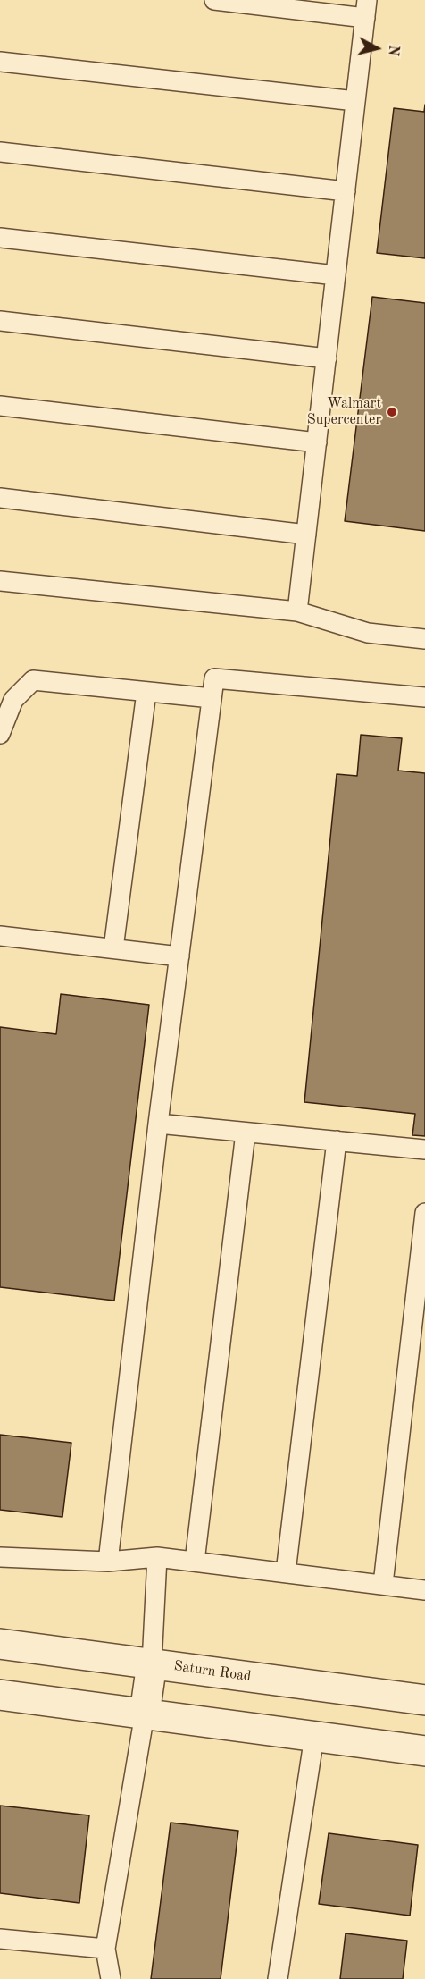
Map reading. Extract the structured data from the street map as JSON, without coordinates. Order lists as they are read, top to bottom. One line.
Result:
{"streets":{"street":["Saturn Road"]},"places":["Walmart Supercenter"],"north":"right"}
